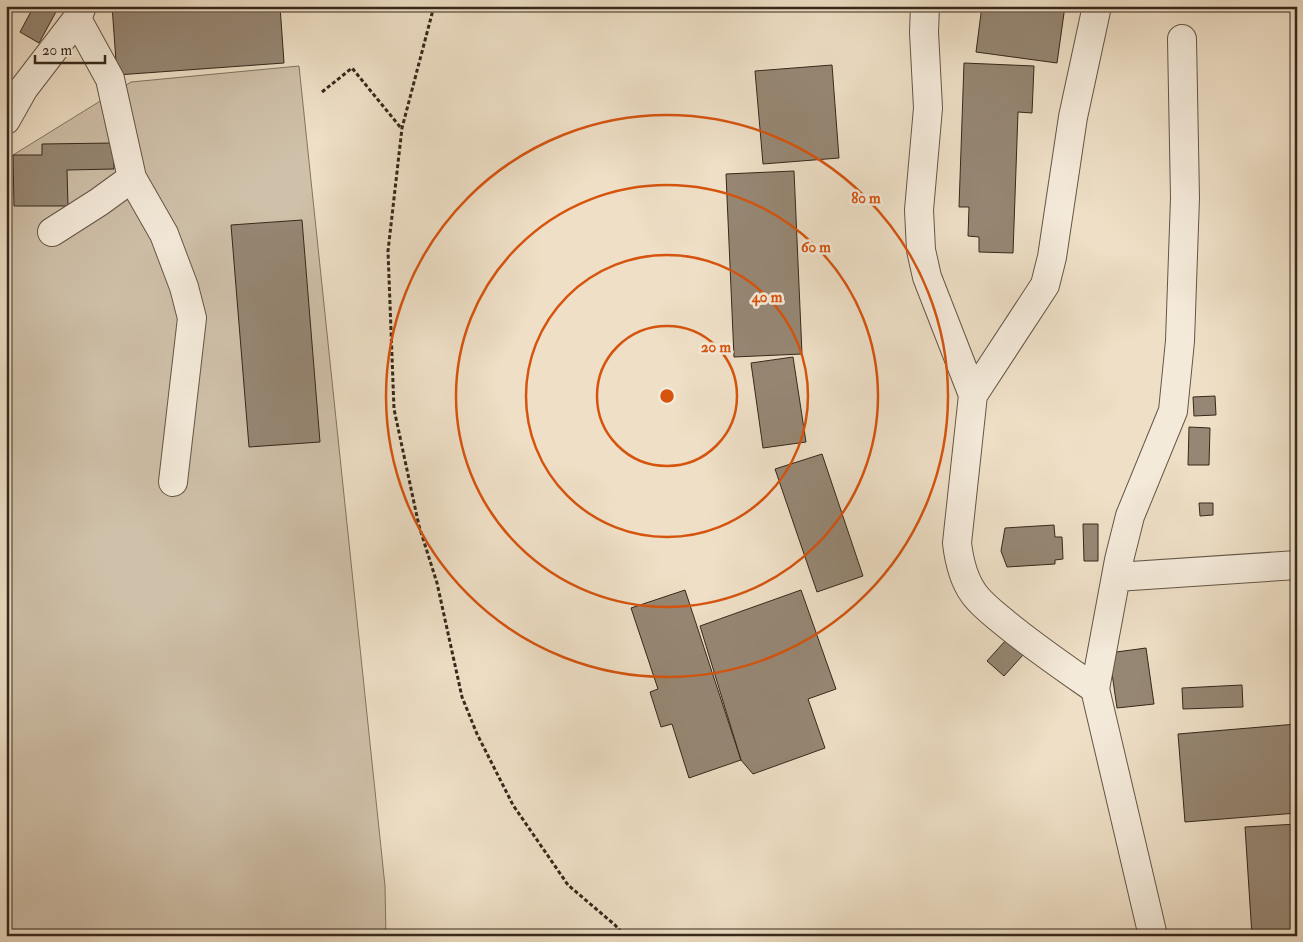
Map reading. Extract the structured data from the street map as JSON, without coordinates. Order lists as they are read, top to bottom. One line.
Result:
{"scale_bar":"20 m","rings":["80 m","60 m","40 m","20 m"]}
